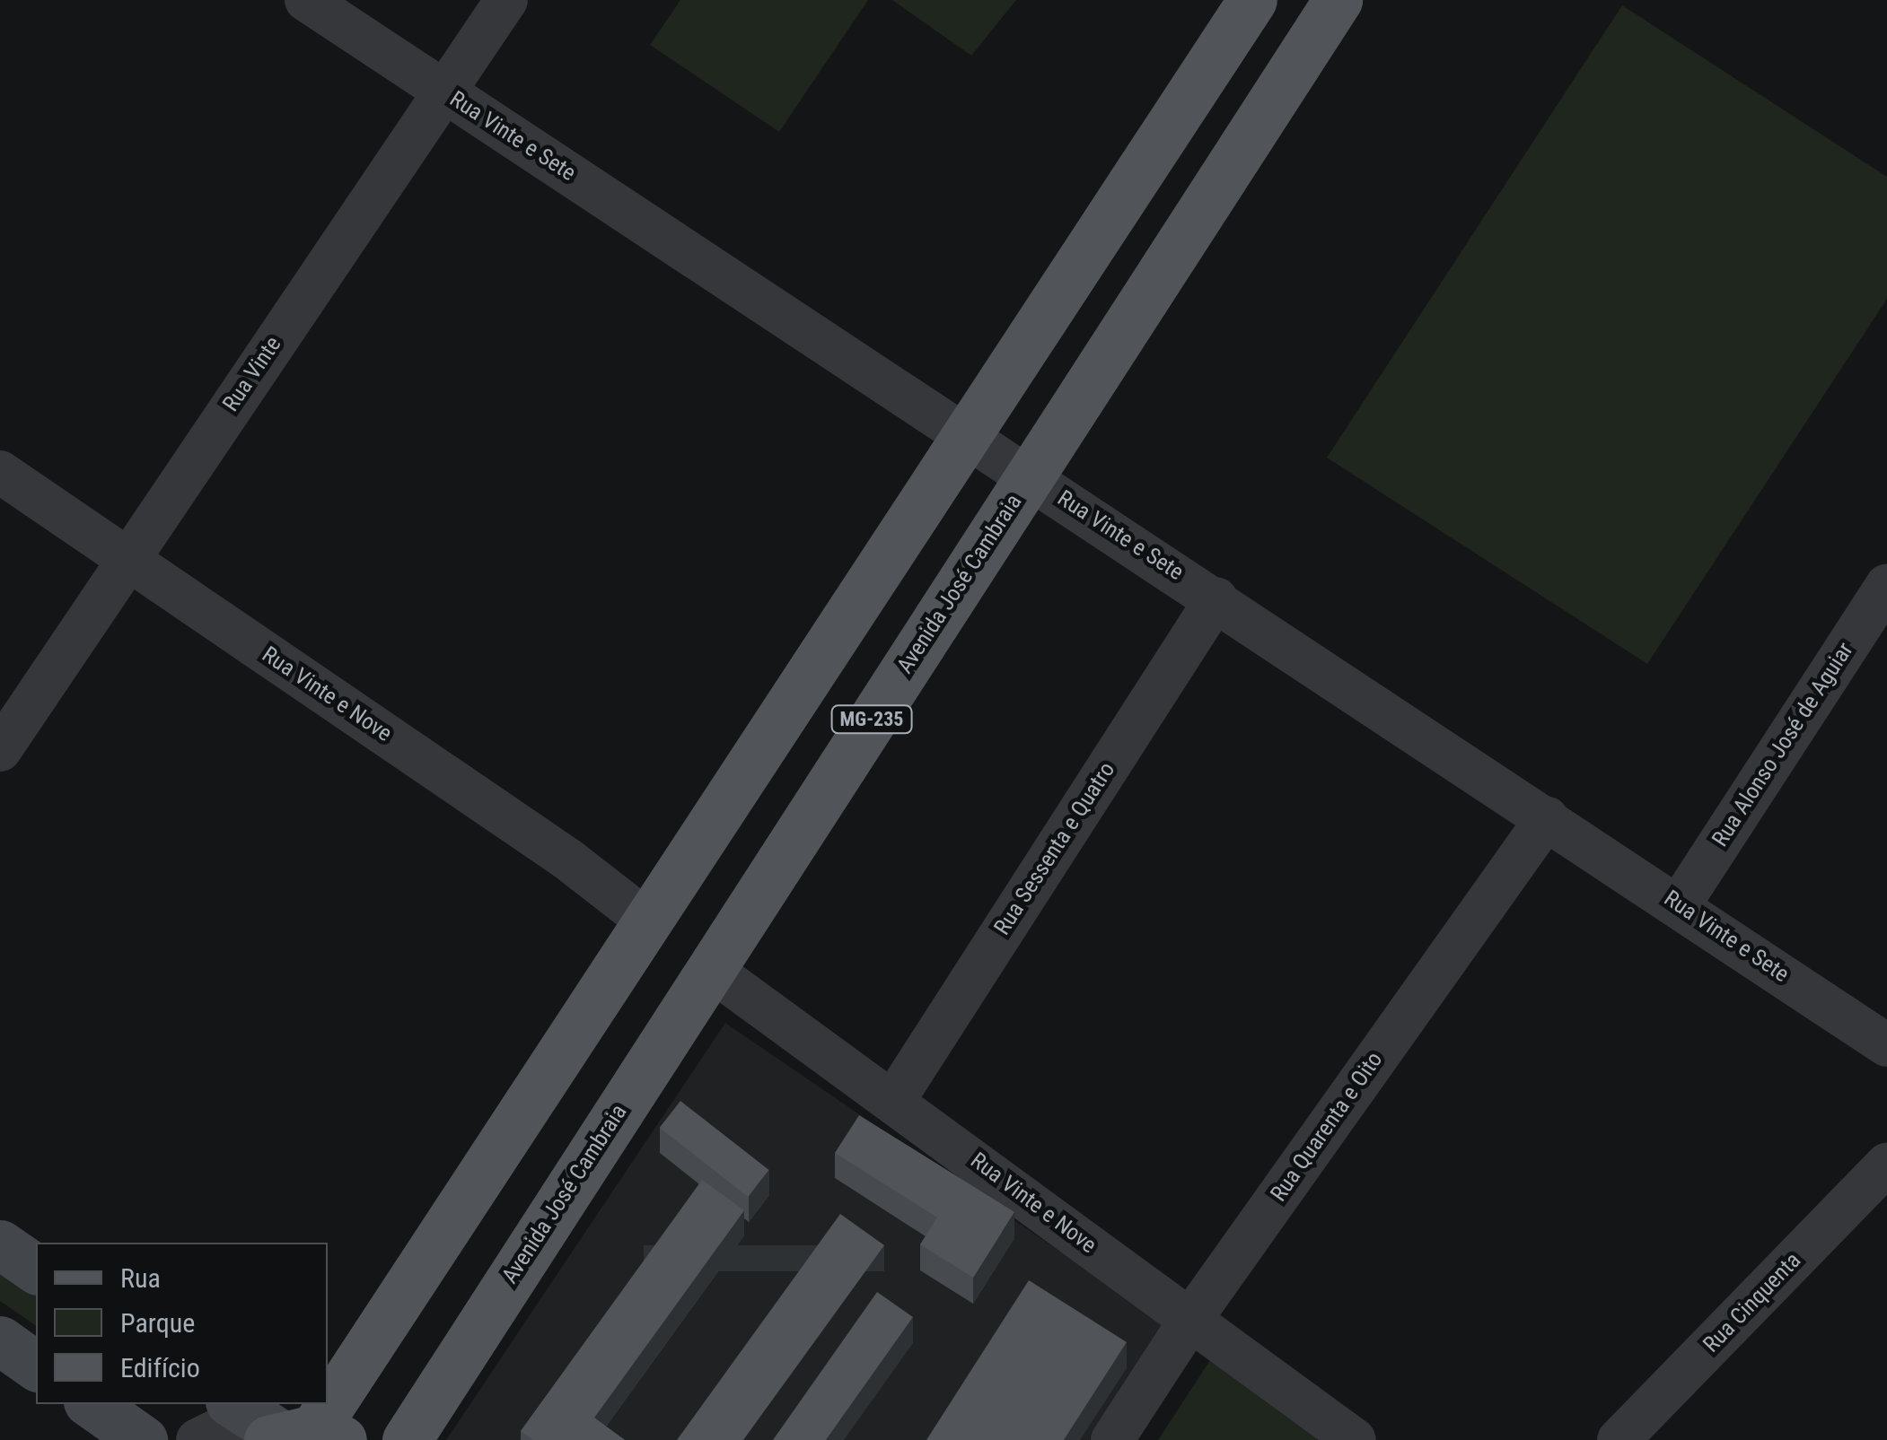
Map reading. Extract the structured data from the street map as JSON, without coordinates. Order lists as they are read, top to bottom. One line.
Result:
{"streets":{"main road":["Avenida José Cambraia","MG-235"],"street":["Rua Vinte e Sete","Rua Vinte","Rua Vinte e Nove","Rua Alonso José de Aguiar","Rua Sessenta e Quatro","Rua Quarenta e Oito","Rua Cinquenta"]},"crossings":[["Rua Vinte e Sete","Rua Vinte"],["Rua Vinte e Sete","Avenida José Cambraia"],["Rua Vinte e Sete","MG-235"],["Rua Vinte e Sete","Rua Alonso José de Aguiar"],["Rua Vinte e Sete","Rua Sessenta e Quatro"],["Rua Vinte e Sete","Rua Quarenta e Oito"],["Rua Vinte","Rua Vinte e Nove"],["Avenida José Cambraia","Rua Vinte e Nove"],["Rua Vinte e Nove","MG-235"],["Rua Vinte e Nove","Rua Sessenta e Quatro"],["Rua Vinte e Nove","Rua Quarenta e Oito"]],"legend":["Rua","Parque","Edifício"]}
